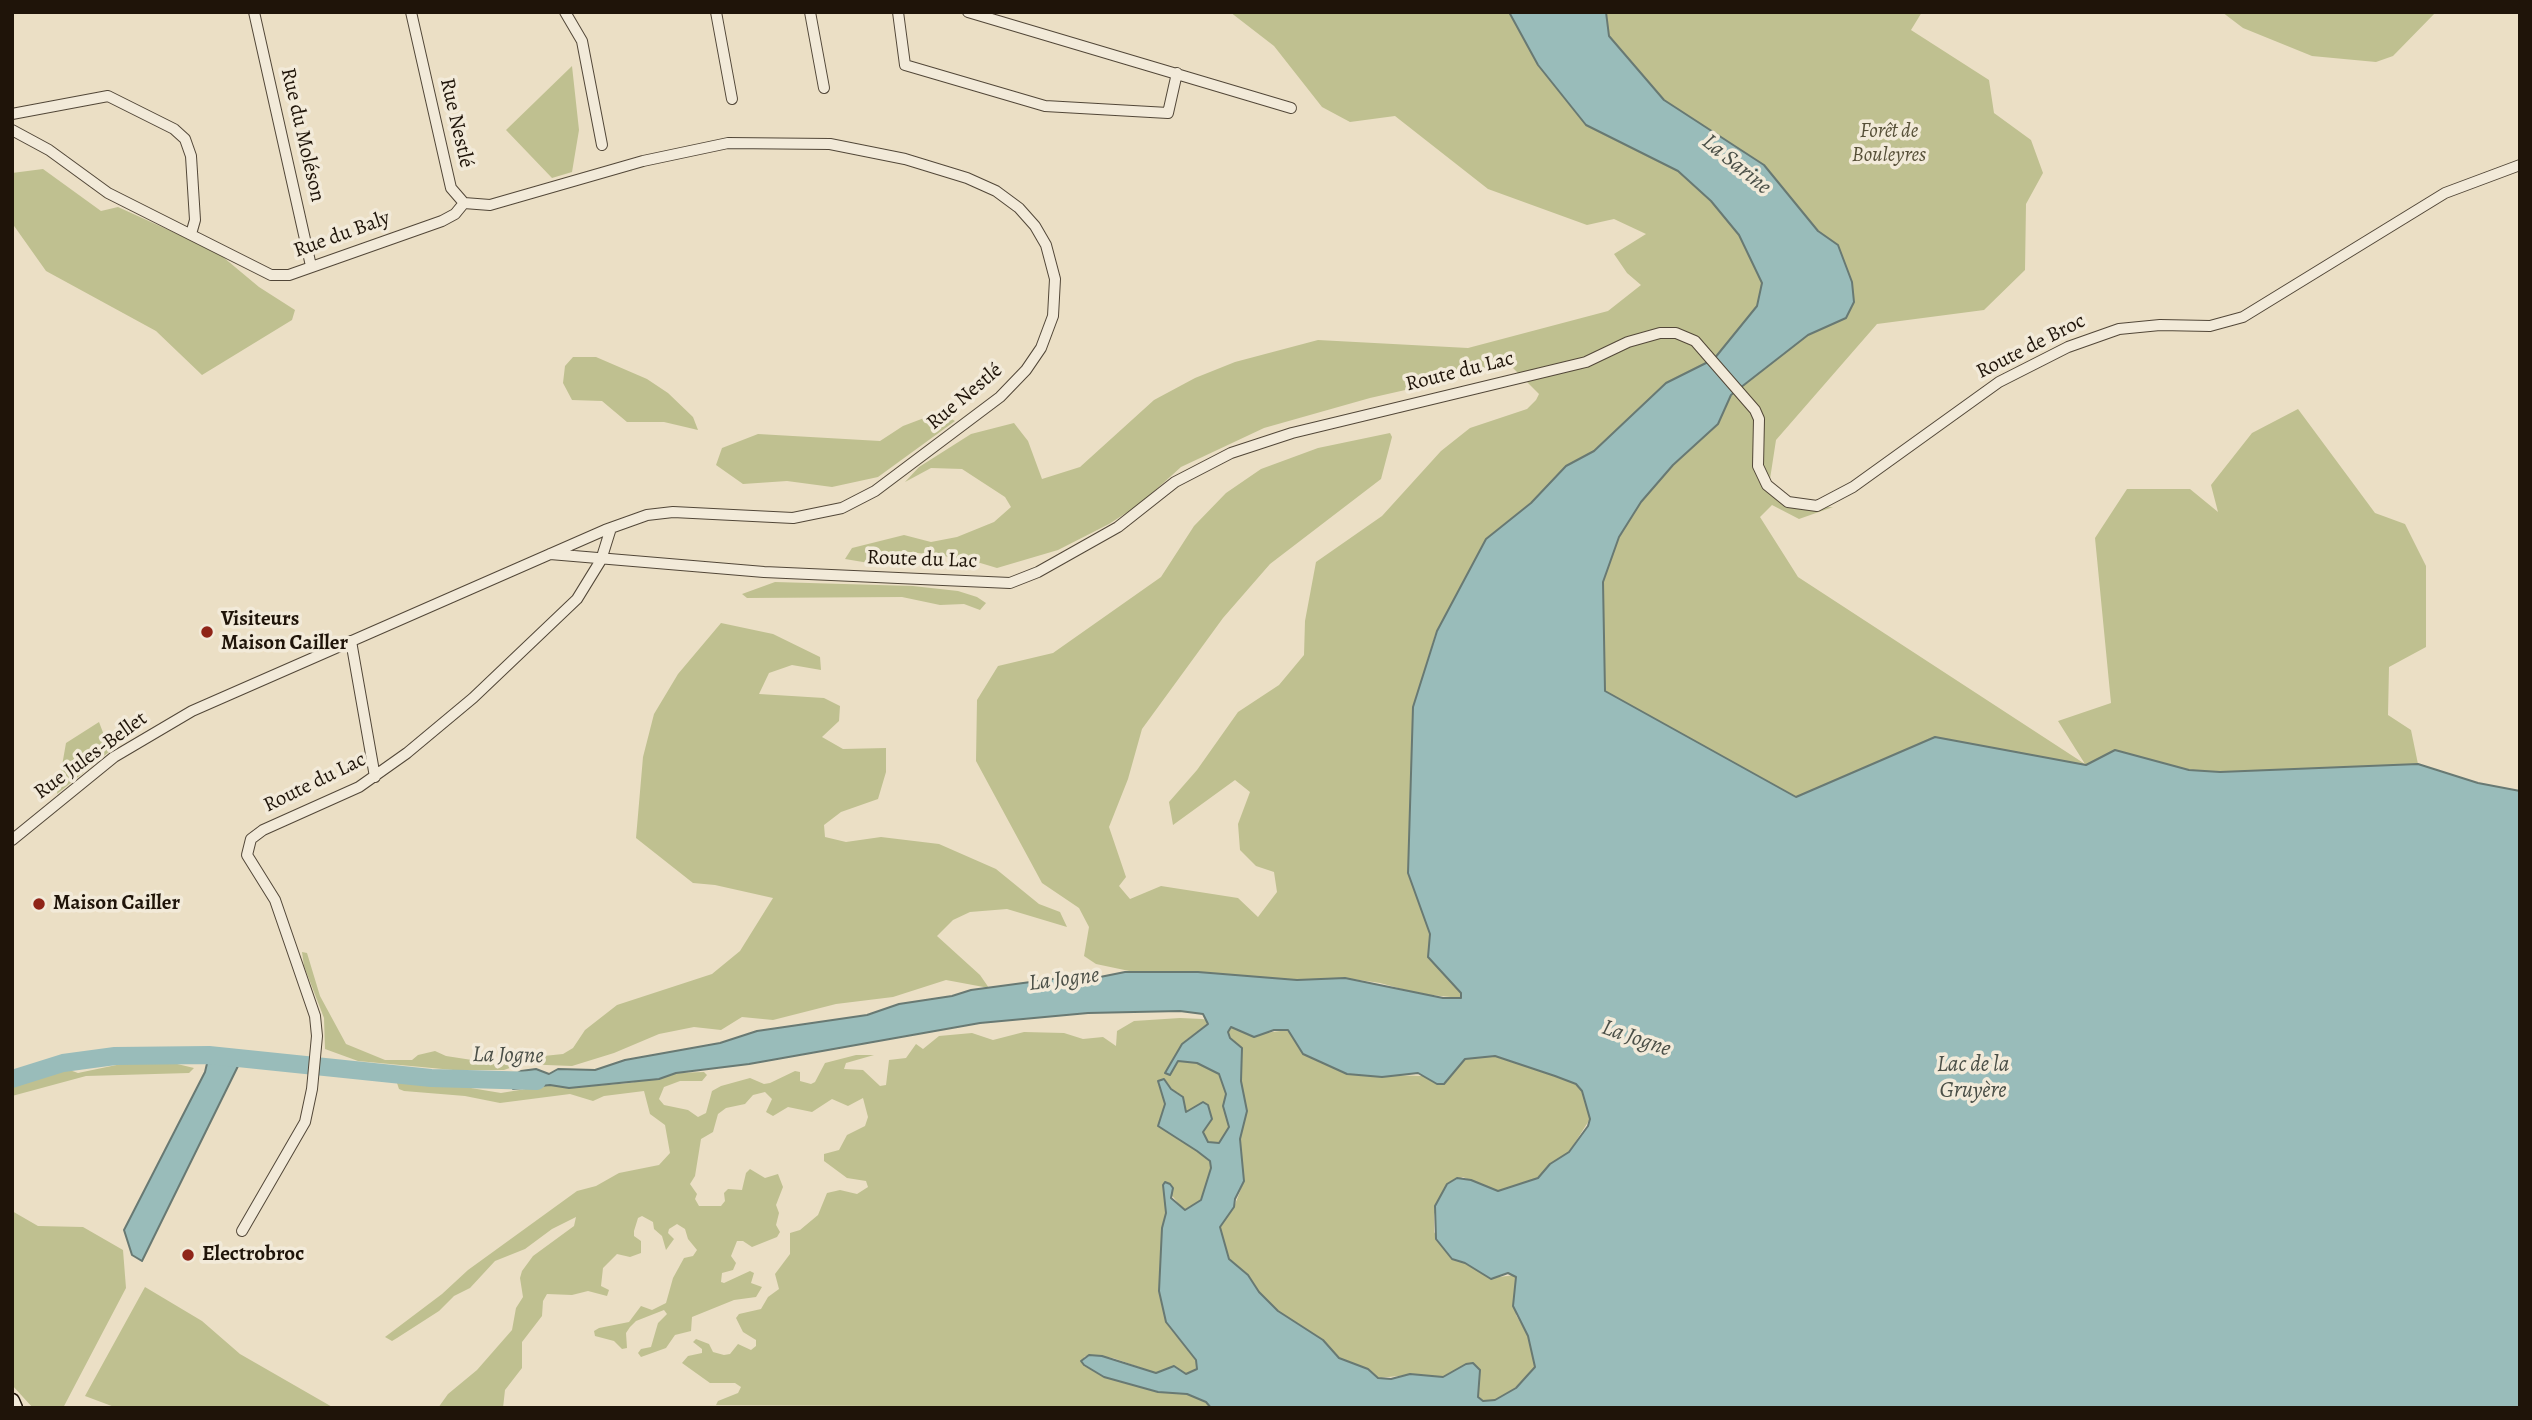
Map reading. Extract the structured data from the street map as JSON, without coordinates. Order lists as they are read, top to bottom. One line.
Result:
{"streets":{"street":["Rue Nestlé","Rue du Moléson","Rue du Baly","Route de Broc","Route du Lac","Rue Jules-Bellet"]},"crossings":[["Rue Nestlé","Rue du Baly"],["Rue Nestlé","Rue Jules-Bellet"],["Rue du Moléson","Rue du Baly"],["Route de Broc","Route du Lac"]],"water":["La Sarine","La Jogne","Lac de la Gruyère"],"parks":["Forêt de Bouleyres"],"places":["Visiteurs Maison Cailler","Maison Cailler","Electrobroc"]}
